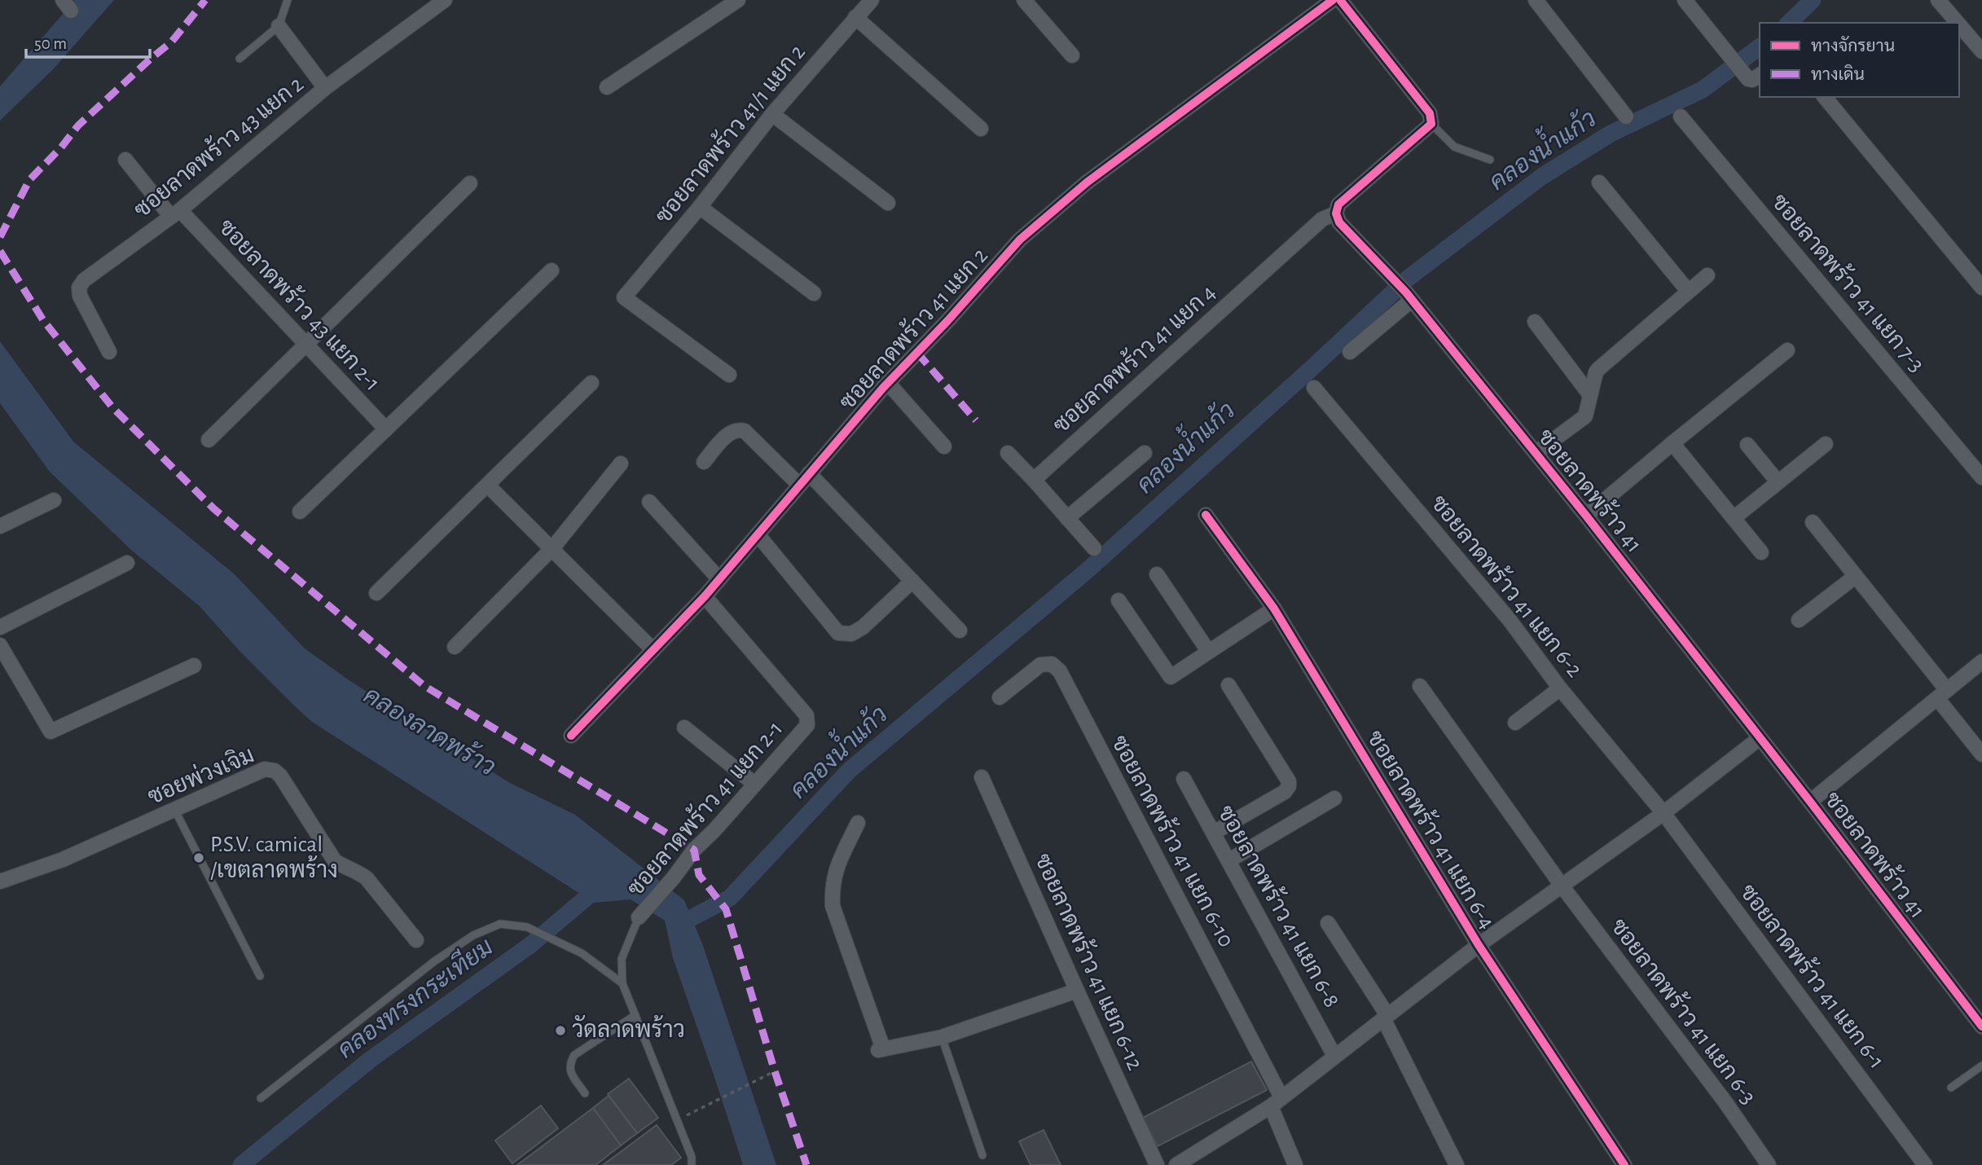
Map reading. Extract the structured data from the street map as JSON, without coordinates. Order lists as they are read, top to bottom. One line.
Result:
{"streets":{"street":["ซอยลาดพร้าว 41/1 แยก 2","ซอยลาดพร้าว 43 แยก 2","ซอยลาดพร้าว 41 แยก 7-3","ซอยลาดพร้าว 43 แยก 2-1","ซอยลาดพร้าว 41 แยก 2","ซอยลาดพร้าว 41 แยก 4","ซอยลาดพร้าว 41","ซอยลาดพร้าว 41 แยก 6-2","ซอยพ่วงเจิม","ซอยลาดพร้าว 41 แยก 2-1","ซอยลาดพร้าว 41 แยก 6-4","ซอยลาดพร้าว 41 แยก 6-10","ซอยลาดพร้าว 41 แยก 6-8","ซอยลาดพร้าว 41 แยก 6-12","ซอยลาดพร้าว 41 แยก 6-1","ซอยลาดพร้าว 41 แยก 6-3"]},"crossings":[["ซอยลาดพร้าว 43 แยก 2","ซอยลาดพร้าว 43 แยก 2-1"],["ซอยลาดพร้าว 41 แยก 2","ซอยลาดพร้าว 41 แยก 2-1"],["ซอยลาดพร้าว 41 แยก 4","ซอยลาดพร้าว 41"],["ซอยลาดพร้าว 41 แยก 6-2","ซอยลาดพร้าว 41 แยก 6-1"]],"water":["คลองน้ำแก้ว","คลองลาดพร้าว","คลองทรงกระเทียม"],"places":["P.S.V. camical /เขตลาดพร้าง","วัดลาดพร้าว"],"legend":["ทางจักรยาน","ทางเดิน"],"scale_bar":"50 m"}
